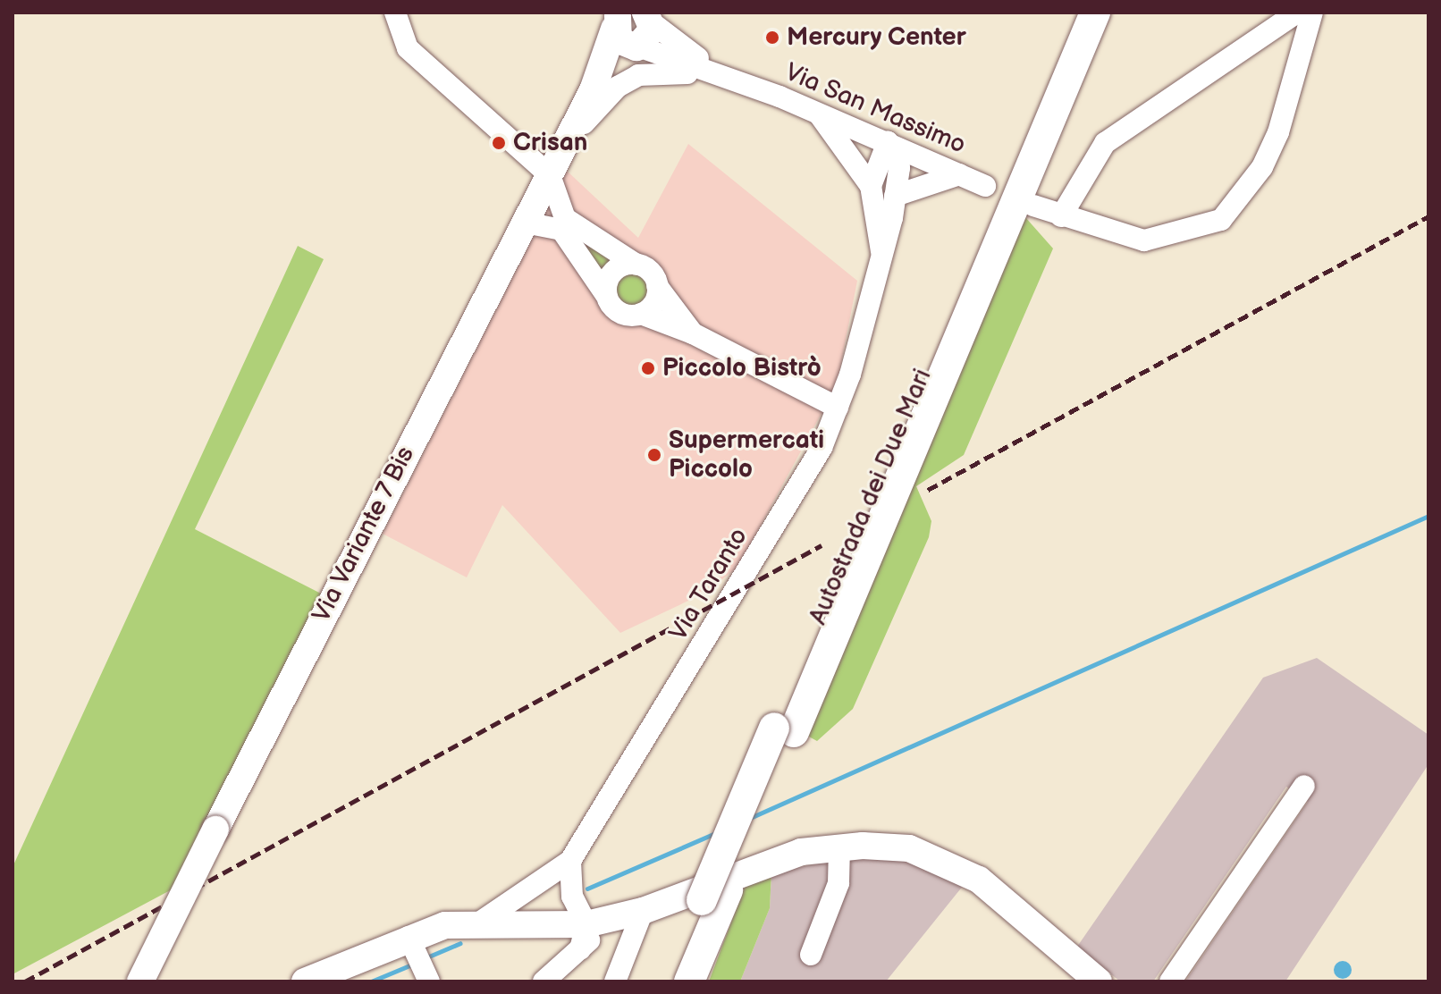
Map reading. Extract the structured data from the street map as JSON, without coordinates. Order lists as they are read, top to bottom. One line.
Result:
{"streets":{"highway":["Autostrada dei Due Mari"],"main road":["Via Variante 7 Bis"],"street":["Via San Massimo","Via Taranto"]},"crossings":[["Via San Massimo","Via Variante 7 Bis"],["Via San Massimo","Via Taranto"]],"places":["Mercury Center","Crisan","Piccolo Bistrò","Supermercati Piccolo"]}
